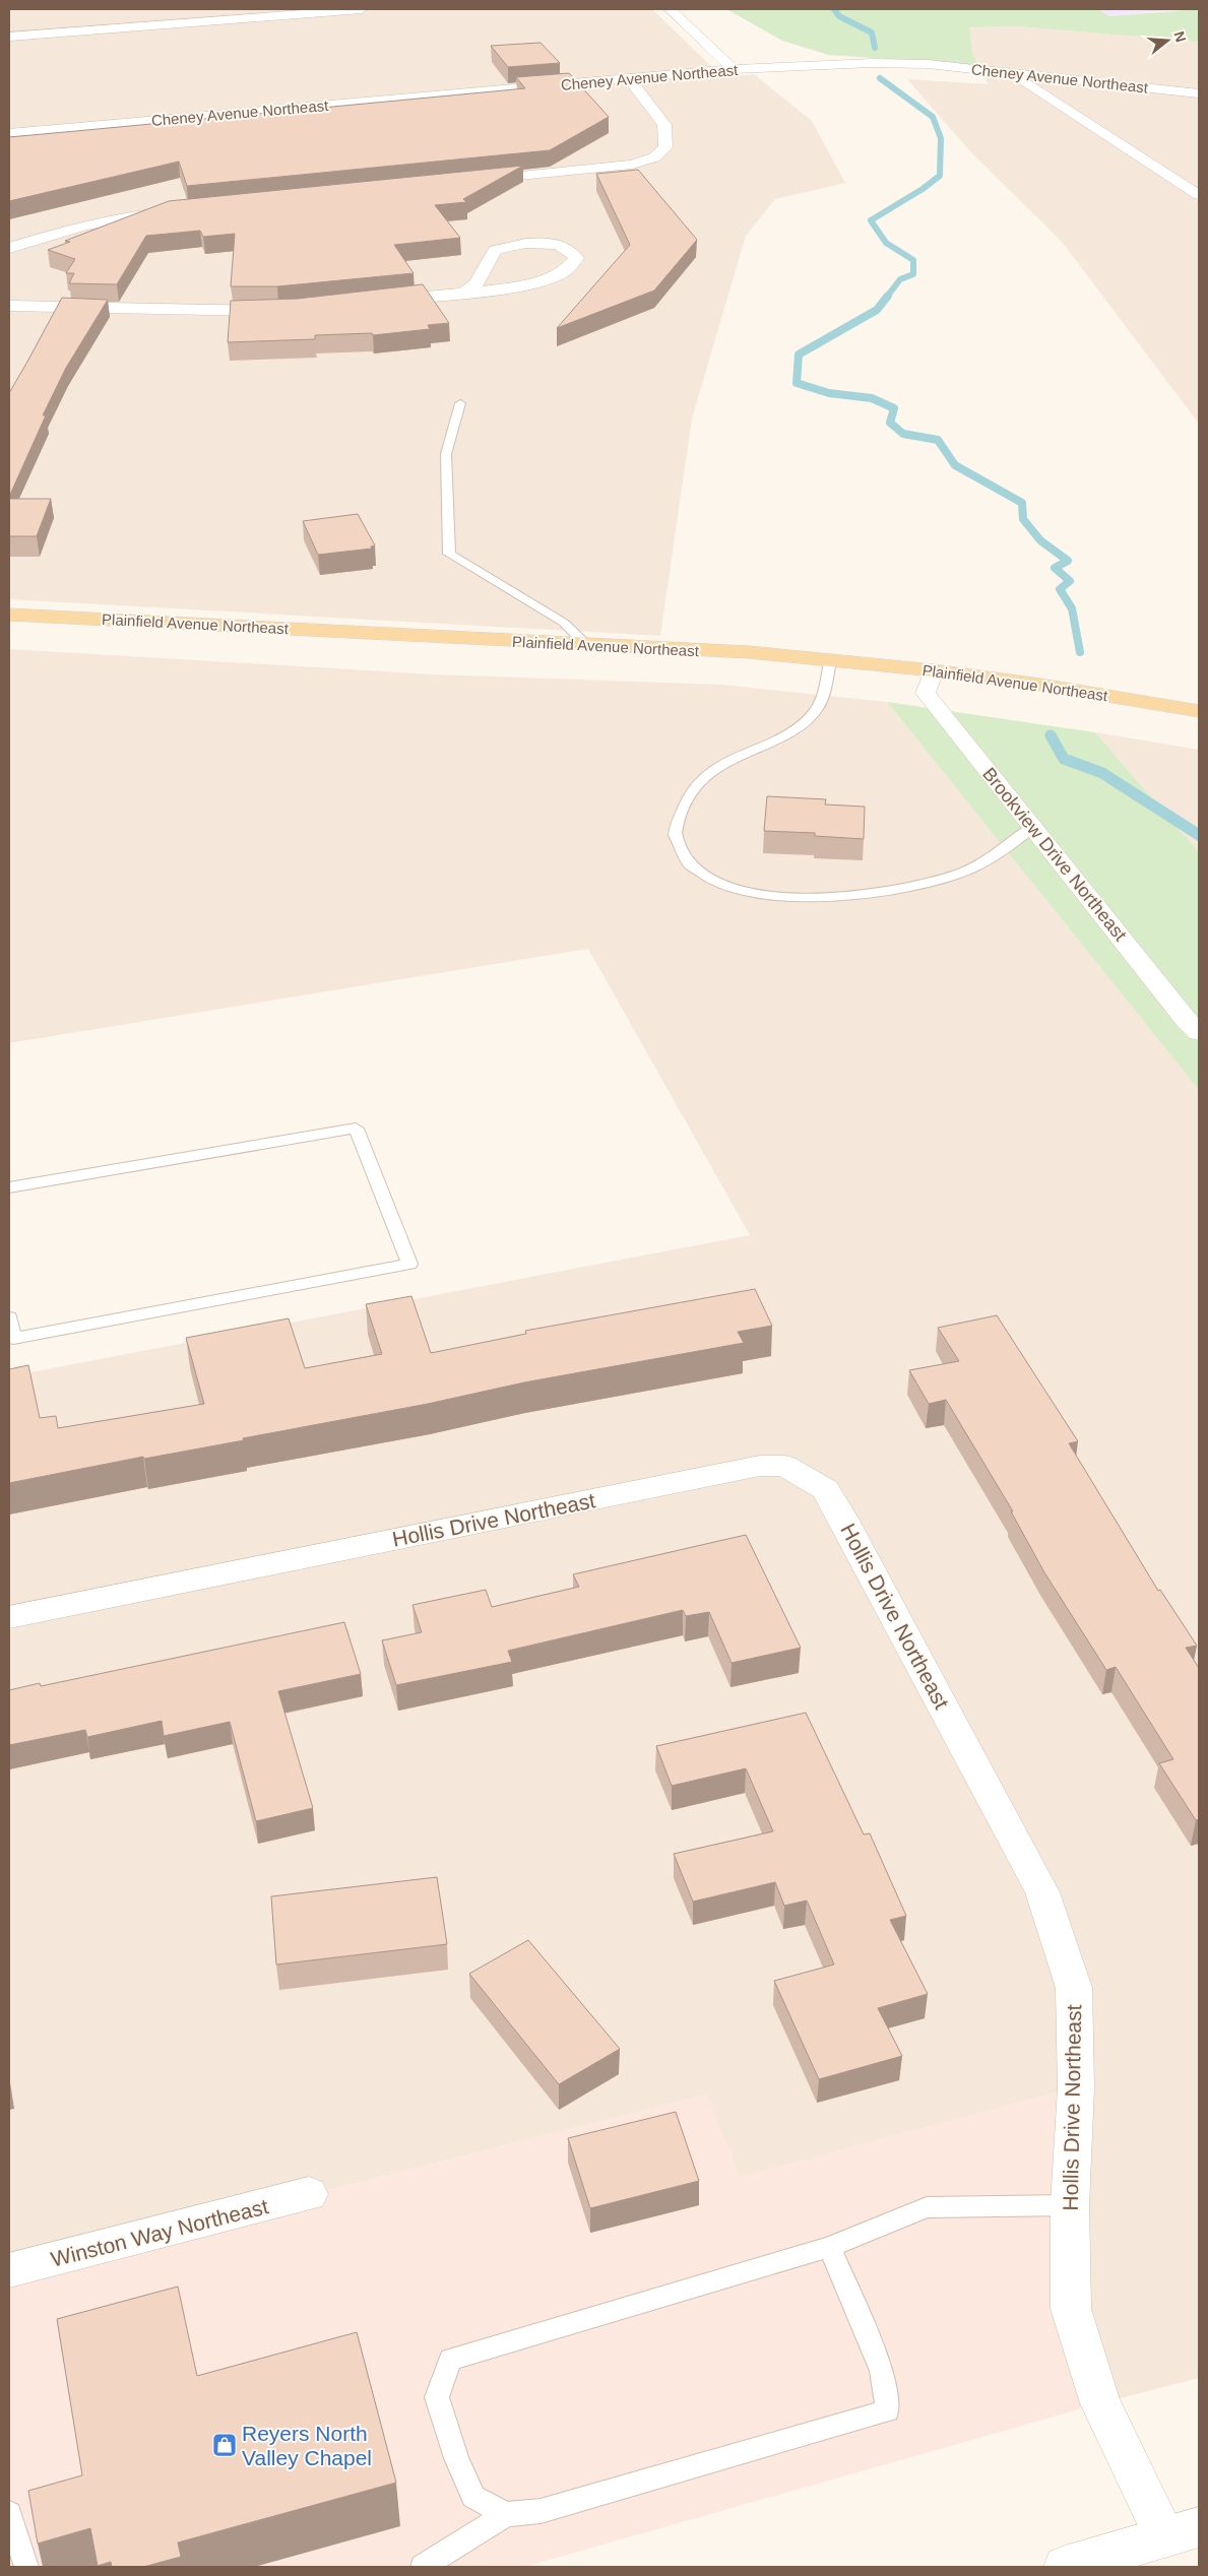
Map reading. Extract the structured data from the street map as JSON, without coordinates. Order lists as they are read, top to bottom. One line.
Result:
{"streets":{"main road":["Plainfield Avenue Northeast"],"street":["Cheney Avenue Northeast","Brookview Drive Northeast","Hollis Drive Northeast","Winston Way Northeast"]},"crossings":[["Plainfield Avenue Northeast","Brookview Drive Northeast"]],"places":{"shop":["Reyers North Valley Chapel"]},"north":"right"}
